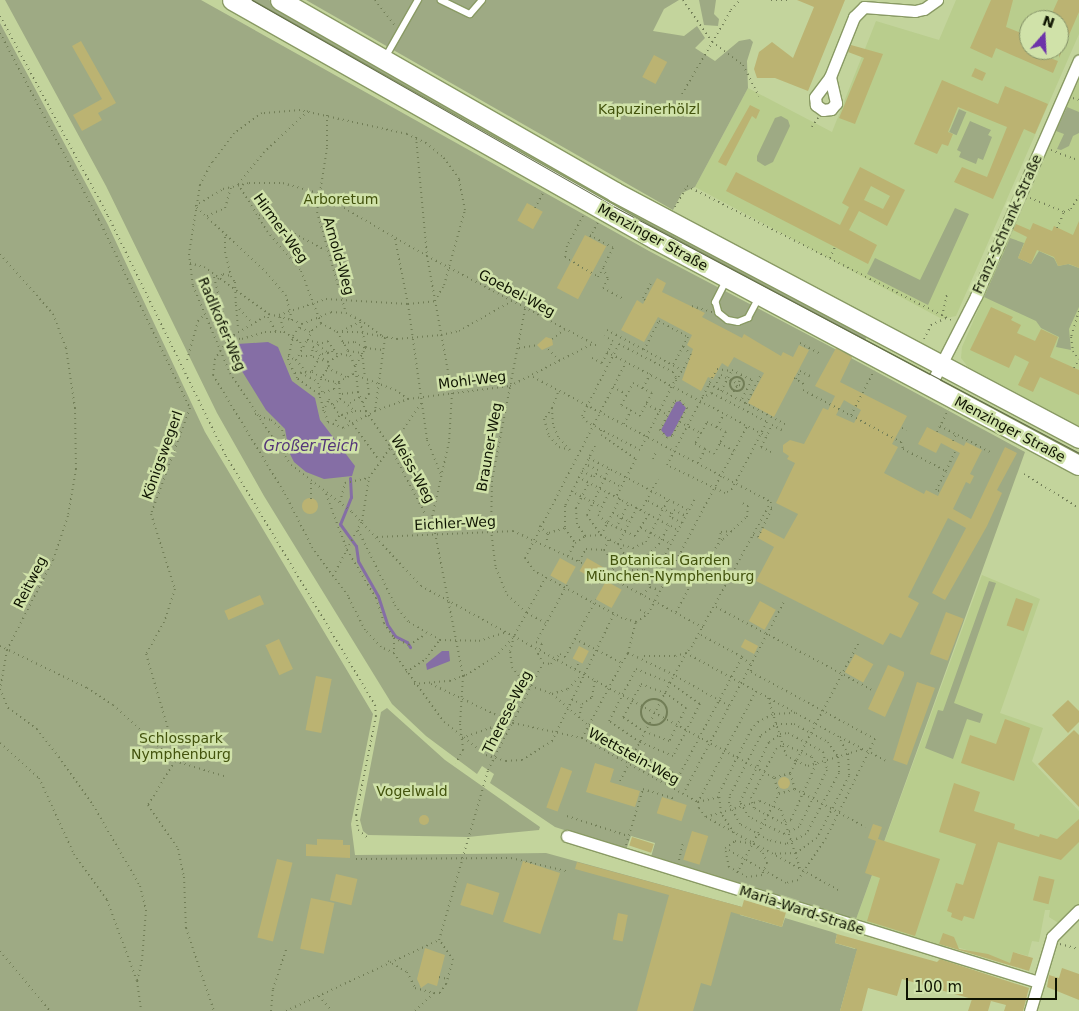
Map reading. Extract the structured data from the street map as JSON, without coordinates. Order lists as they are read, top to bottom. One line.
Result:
{"streets":{"main road":["Menzinger Straße"],"street":["Franz-Schrank-Straße","Maria-Ward-Straße"],"path":["Hirmer-Weg","Arnold-Weg","Goebel-Weg","Radlkofer-Weg","Mohl-Weg","Brauner-Weg","Königswegerl","Weiss-Weg","Eichler-Weg","Reitweg","Therese-Weg","Wettstein-Weg"]},"crossings":[["Franz-Schrank-Straße","Menzinger Straße"],["Hirmer-Weg","Goebel-Weg"],["Hirmer-Weg","Radlkofer-Weg"],["Arnold-Weg","Goebel-Weg"],["Arnold-Weg","Radlkofer-Weg"],["Goebel-Weg","Mohl-Weg"],["Goebel-Weg","Brauner-Weg"],["Radlkofer-Weg","Weiss-Weg"],["Radlkofer-Weg","Eichler-Weg"],["Mohl-Weg","Brauner-Weg"],["Brauner-Weg","Eichler-Weg"],["Weiss-Weg","Eichler-Weg"],["Weiss-Weg","Wettstein-Weg"],["Therese-Weg","Wettstein-Weg"]],"water":["Großer Teich"],"parks":["Kapuzinerhölzl","Arboretum","Botanical Garden München-Nymphenburg","Schlosspark Nymphenburg","Vogelwald"],"scale_bar":"100 m","north":"top"}
